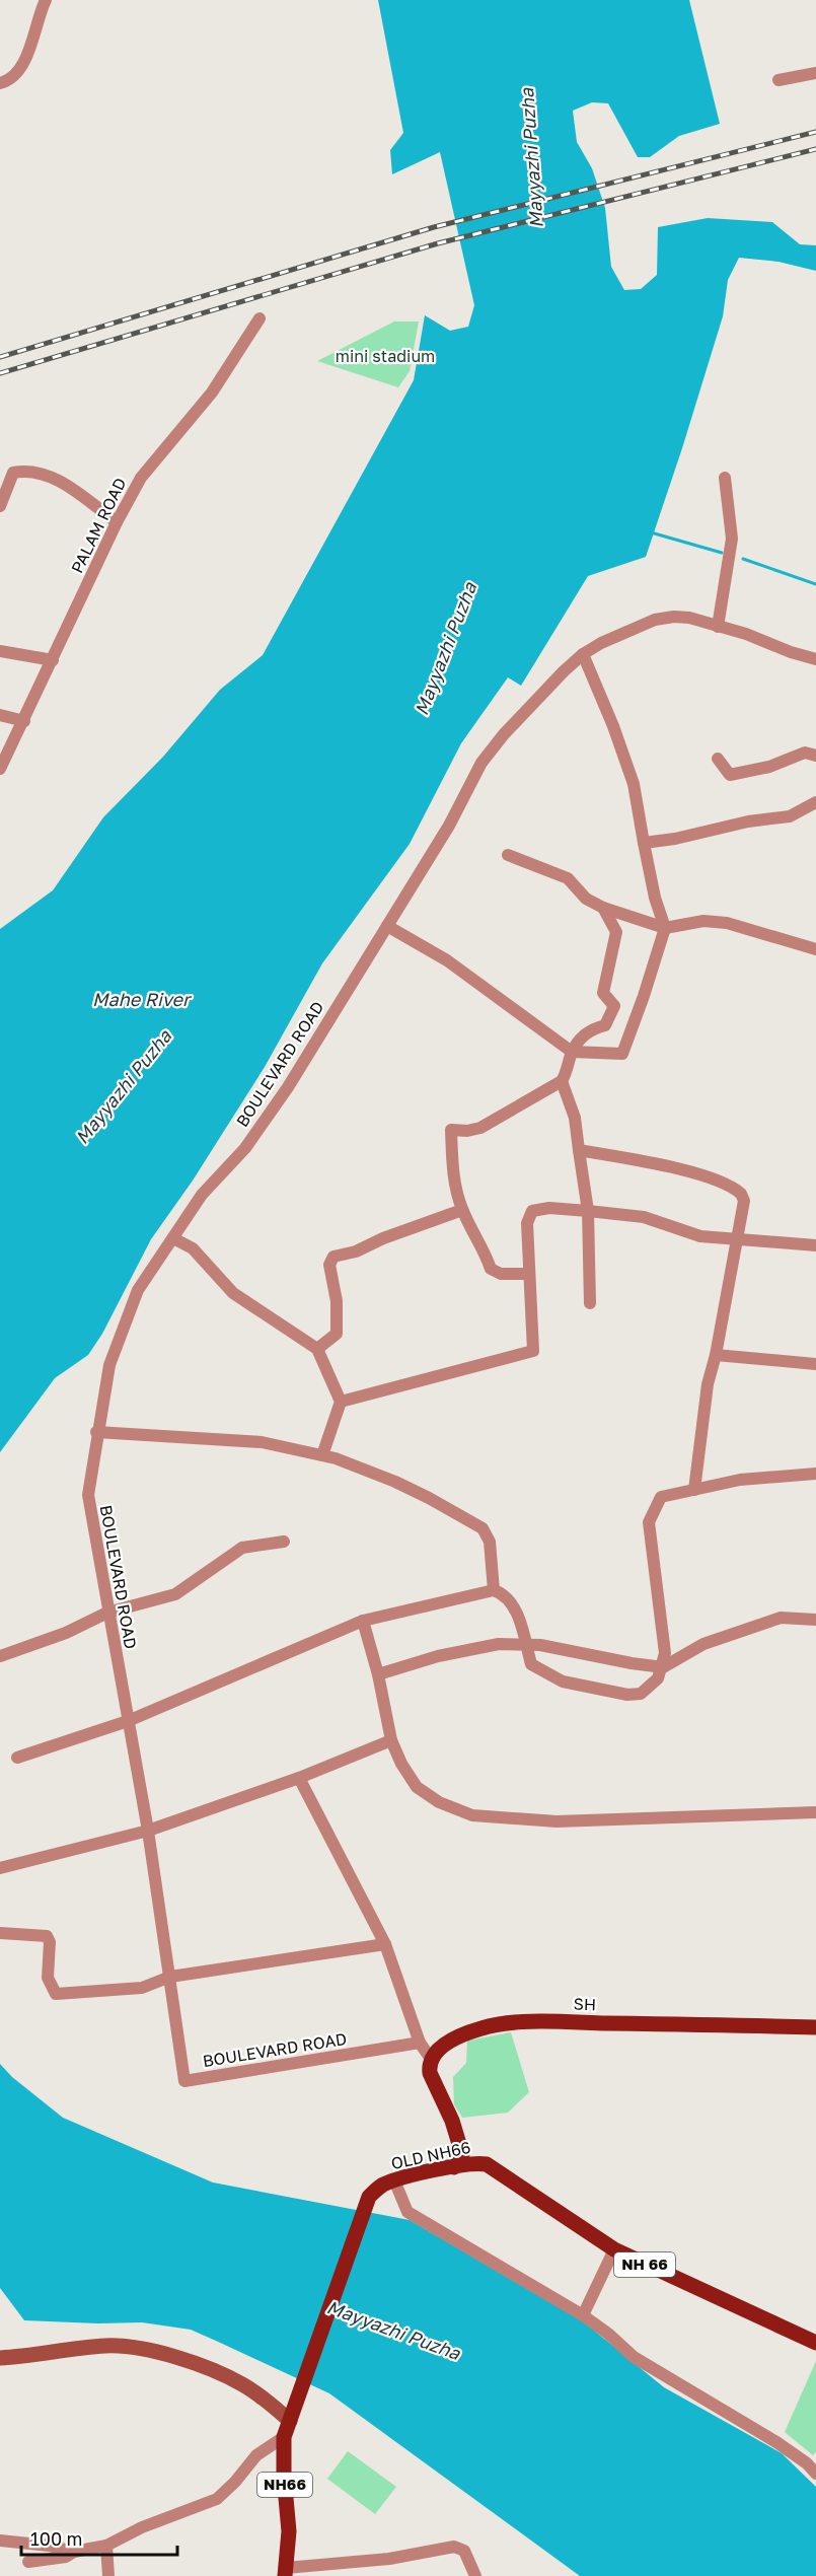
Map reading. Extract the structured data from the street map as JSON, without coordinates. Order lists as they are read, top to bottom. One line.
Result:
{"streets":{"main road":["SH","OLD NH66","NH 66","NH66"],"street":["PALAM ROAD","BOULEVARD ROAD"]},"water":["Mayyazhi Puzha","Mahe River"],"parks":["mini stadium"],"scale_bar":"100 m"}
